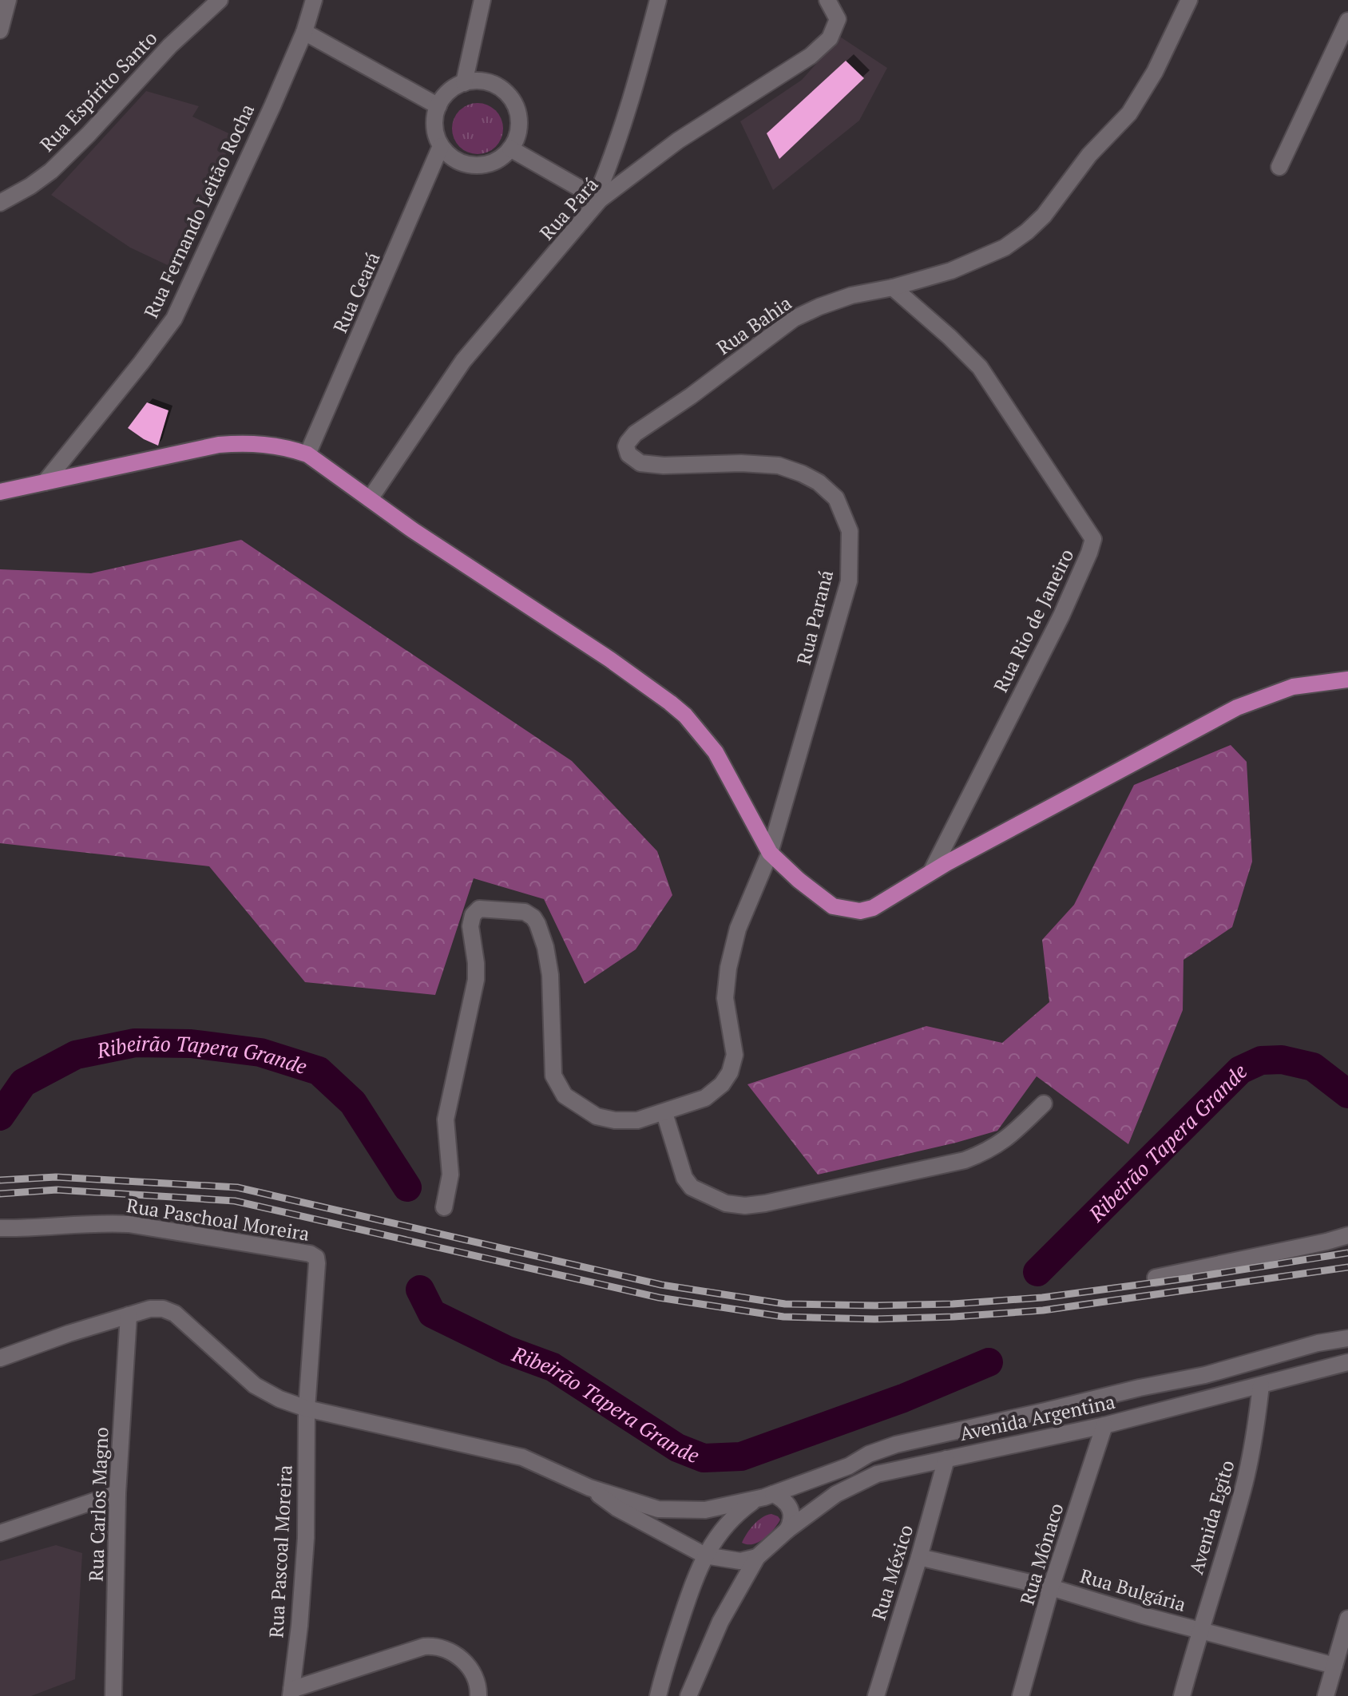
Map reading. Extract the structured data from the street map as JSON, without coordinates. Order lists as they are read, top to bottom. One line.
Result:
{"streets":{"street":["Rua Espírito Santo","Rua Pará","Rua Fernando Leitão Rocha","Rua Ceará","Rua Bahia","Rua Paraná","Rua Rio de Janeiro","Rua Paschoal Moreira","Avenida Argentina","Rua Carlos Magno","Avenida Egito","Rua Pascoal Moreira","Rua Mônaco","Rua México","Rua Bulgária"]},"crossings":[["Rua Bahia","Rua Paraná"],["Rua Bahia","Rua Rio de Janeiro"],["Rua Paschoal Moreira","Rua Pascoal Moreira"],["Avenida Argentina","Avenida Egito"],["Avenida Argentina","Rua Mônaco"],["Avenida Argentina","Rua México"],["Avenida Egito","Rua Bulgária"],["Rua Mônaco","Rua Bulgária"],["Rua México","Rua Bulgária"]],"water":["Ribeirão Tapera Grande"]}
